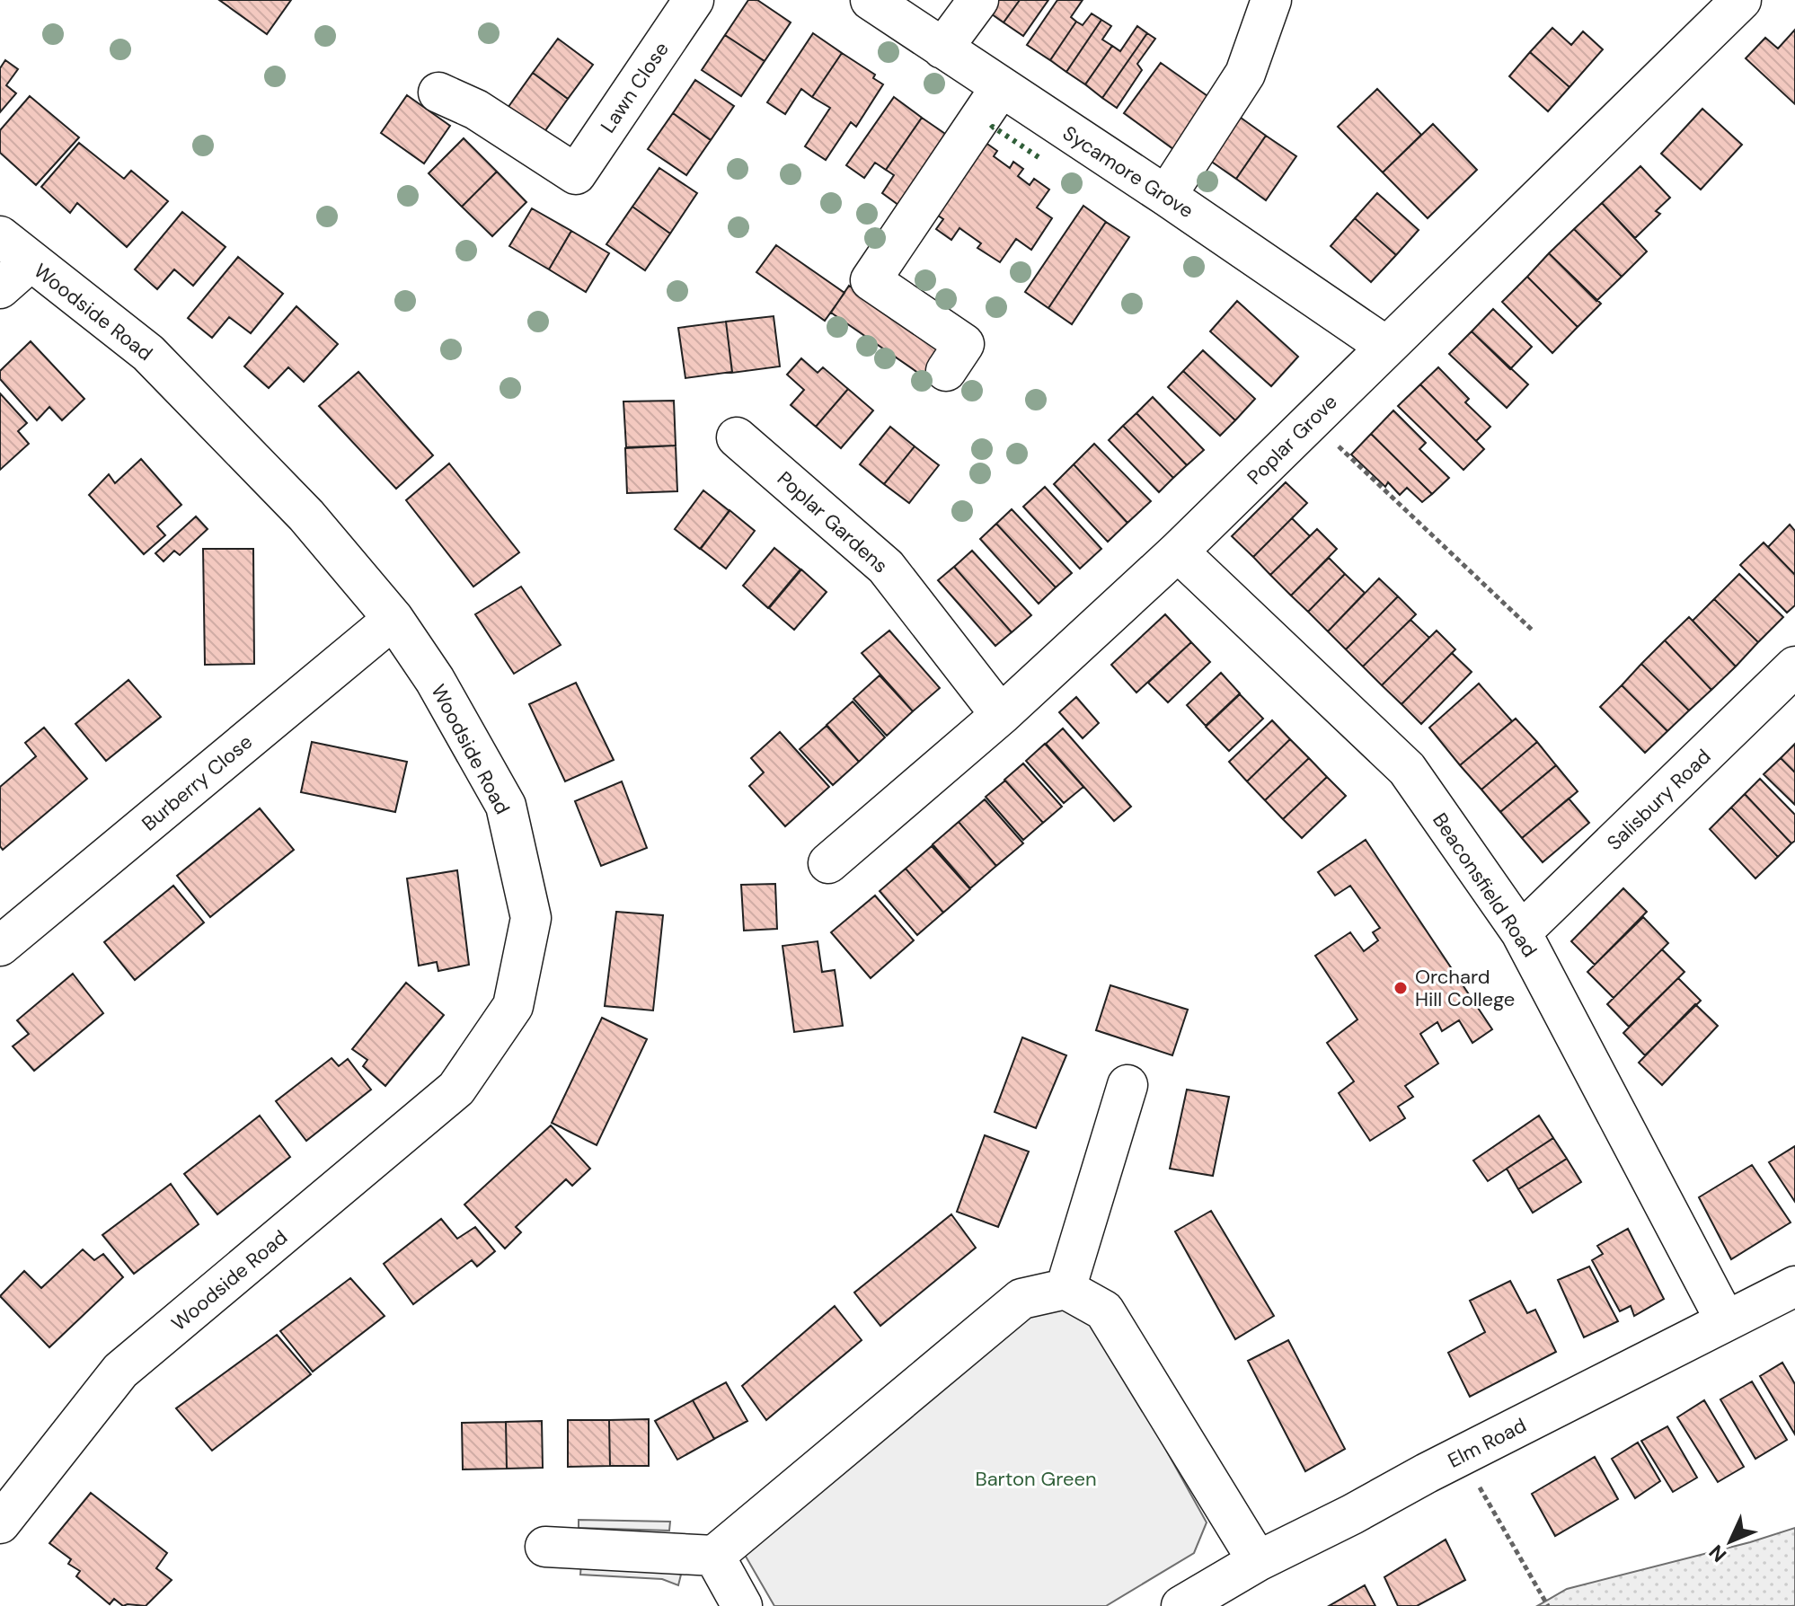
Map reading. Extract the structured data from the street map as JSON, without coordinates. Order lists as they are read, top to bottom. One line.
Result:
{"streets":{"street":["Lawn Close","Sycamore Grove","Woodside Road","Poplar Grove","Poplar Gardens","Burberry Close","Salisbury Road","Beaconsfield Road","Elm Road"]},"crossings":[["Sycamore Grove","Poplar Grove"],["Woodside Road","Burberry Close"],["Poplar Grove","Poplar Gardens"],["Poplar Grove","Beaconsfield Road"],["Salisbury Road","Beaconsfield Road"],["Beaconsfield Road","Elm Road"]],"parks":["Barton Green"],"places":["Orchard Hill College"],"north":"bottom left"}
